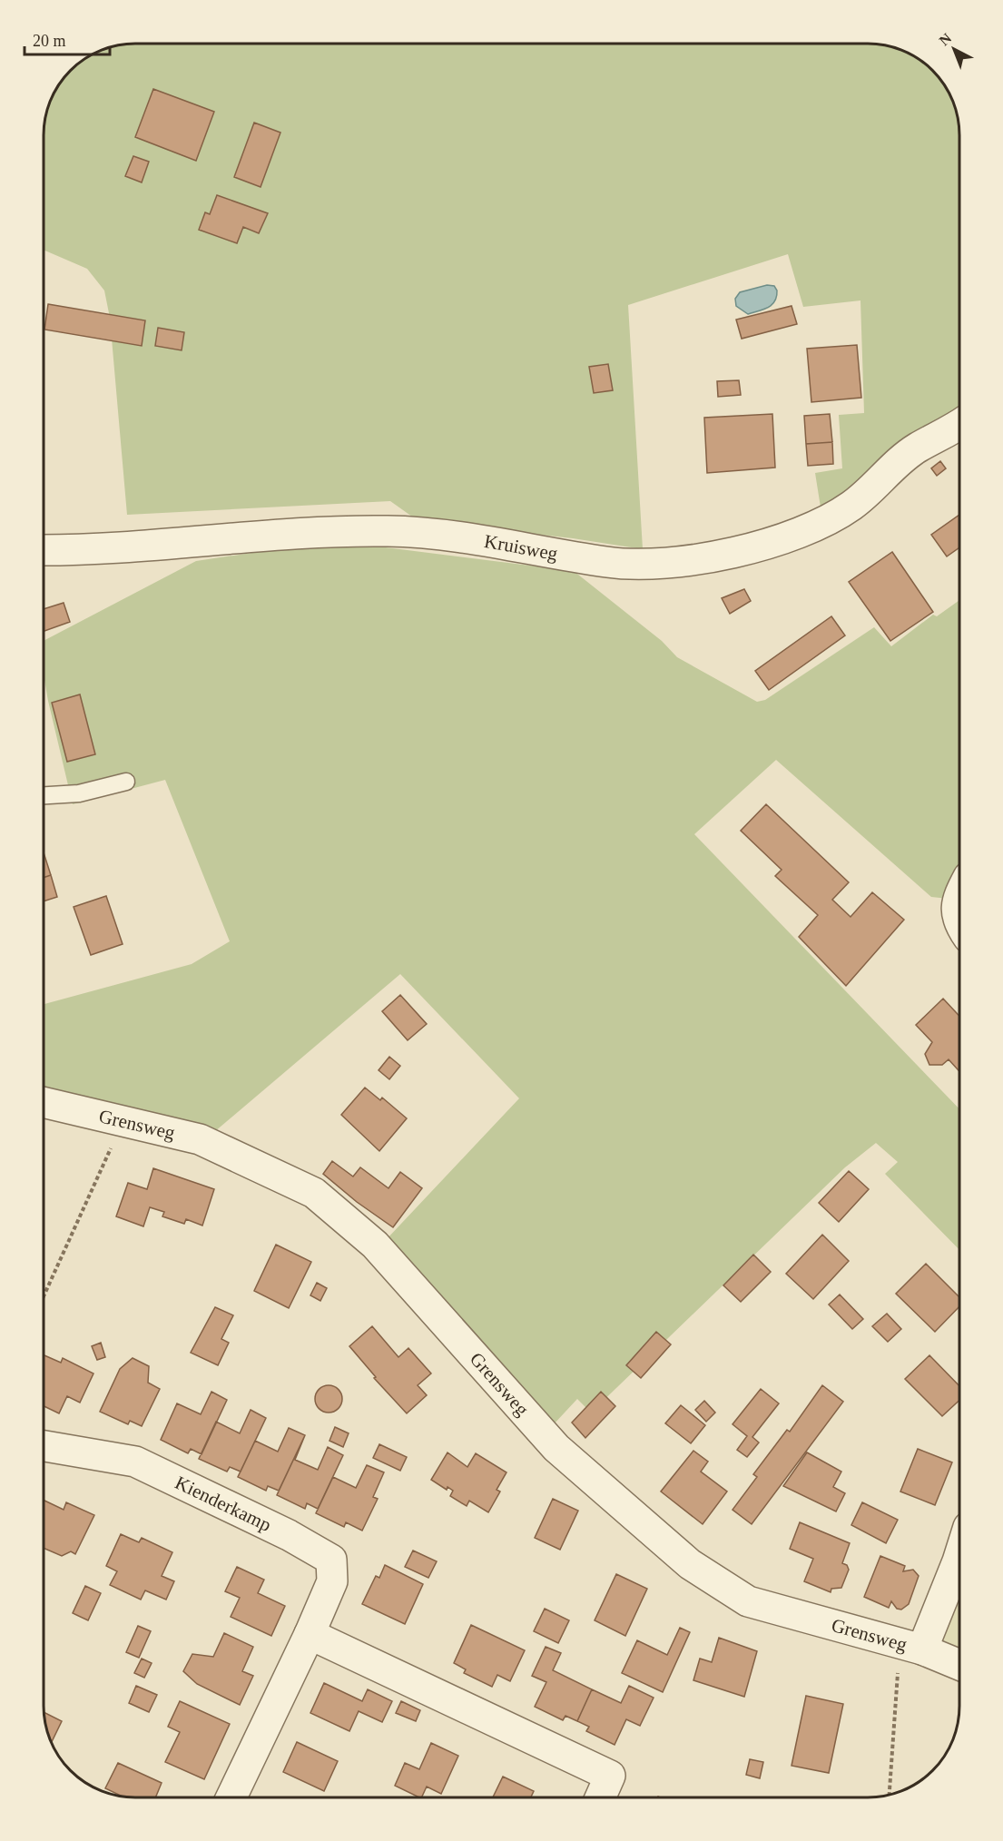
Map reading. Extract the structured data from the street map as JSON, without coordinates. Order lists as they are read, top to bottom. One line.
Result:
{"streets":{"street":["Kruisweg","Grensweg","Kienderkamp"]},"scale_bar":"20 m","north":"top left"}
